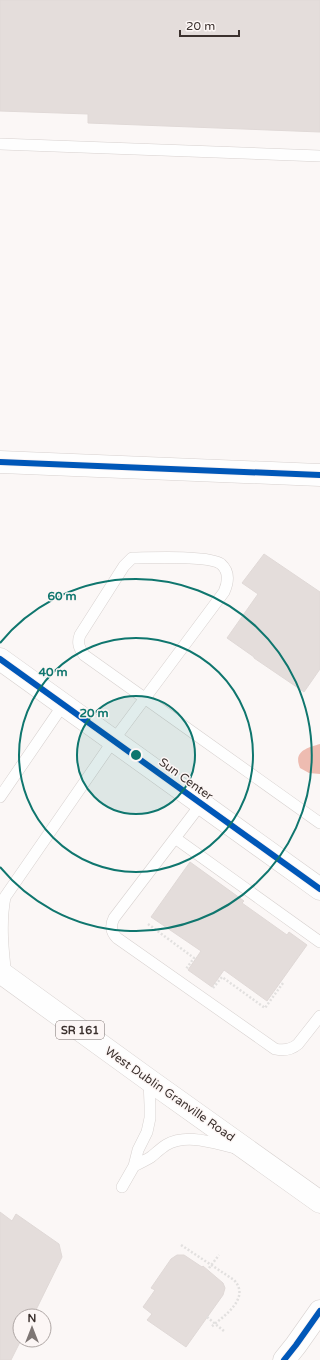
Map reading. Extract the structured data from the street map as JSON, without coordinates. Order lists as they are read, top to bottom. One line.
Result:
{"streets":{"street":["Sun Center","SR 161","West Dublin Granville Road"]},"scale_bar":"20 m","north":"top","rings":["60 m","40 m","20 m"]}
